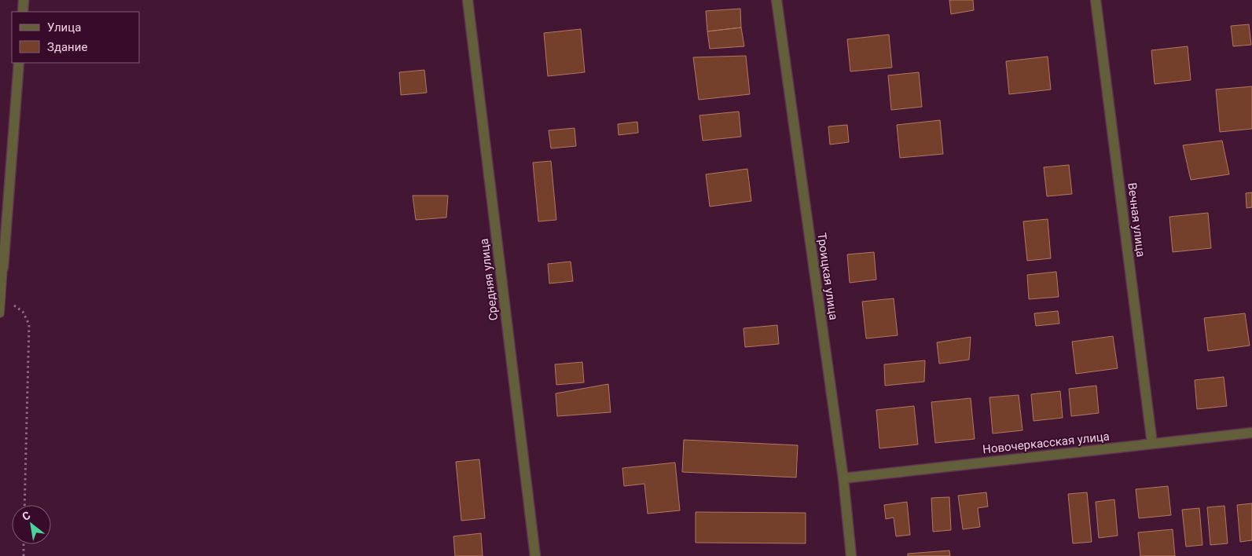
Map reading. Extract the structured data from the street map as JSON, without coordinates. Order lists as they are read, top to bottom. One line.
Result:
{"streets":{"street":["Вечная улица","Троицкая улица","Средняя улица","Новочеркасская улица"]},"crossings":[["Вечная улица","Новочеркасская улица"],["Троицкая улица","Новочеркасская улица"]],"legend":["Улица","Здание"],"north":"top left"}
